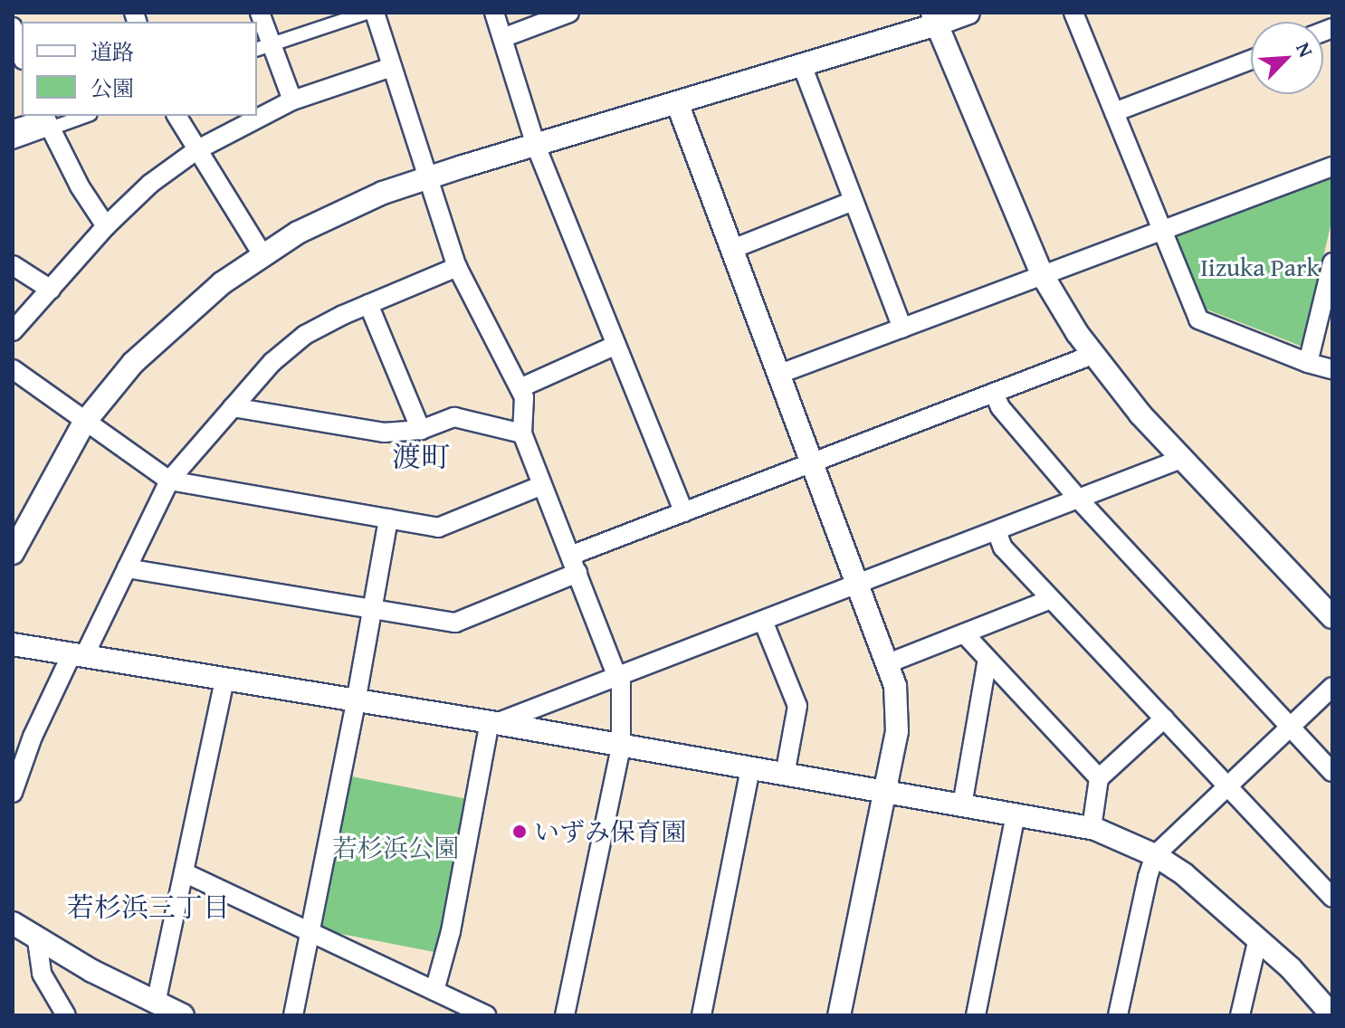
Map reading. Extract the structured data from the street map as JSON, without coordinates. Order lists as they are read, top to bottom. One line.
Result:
{"districts":["渡町","若杉浜三丁目"],"parks":["Iizuka Park","若杉浜公園"],"places":["いずみ保育園"],"legend":["道路","公園"],"north":"top right"}
